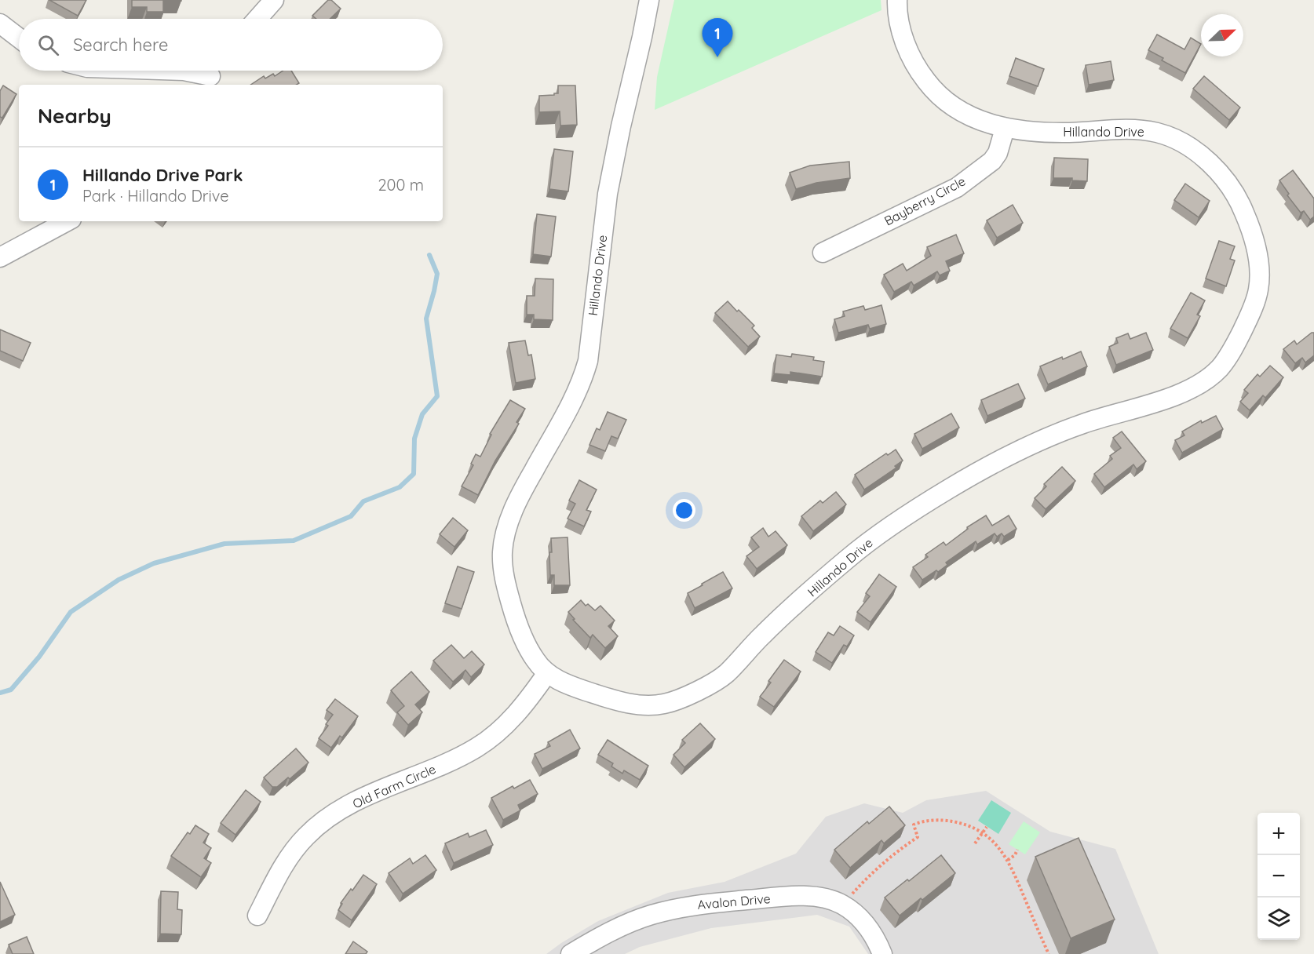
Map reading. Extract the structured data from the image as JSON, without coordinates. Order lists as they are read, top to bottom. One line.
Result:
{"streets":{"street":["Hillando Drive","Bayberry Circle","Old Farm Circle","Avalon Drive"]},"crossings":[["Hillando Drive","Bayberry Circle"],["Hillando Drive","Old Farm Circle"]],"north":"top right","page":{"pins":"1","search":"Search here","heading":"Nearby","list":[{"mark":"1","name":"Hillando Drive Park","note":"Park · Hillando Drive","value":"200 m"}],"map_buttons":["+","−"]}}
